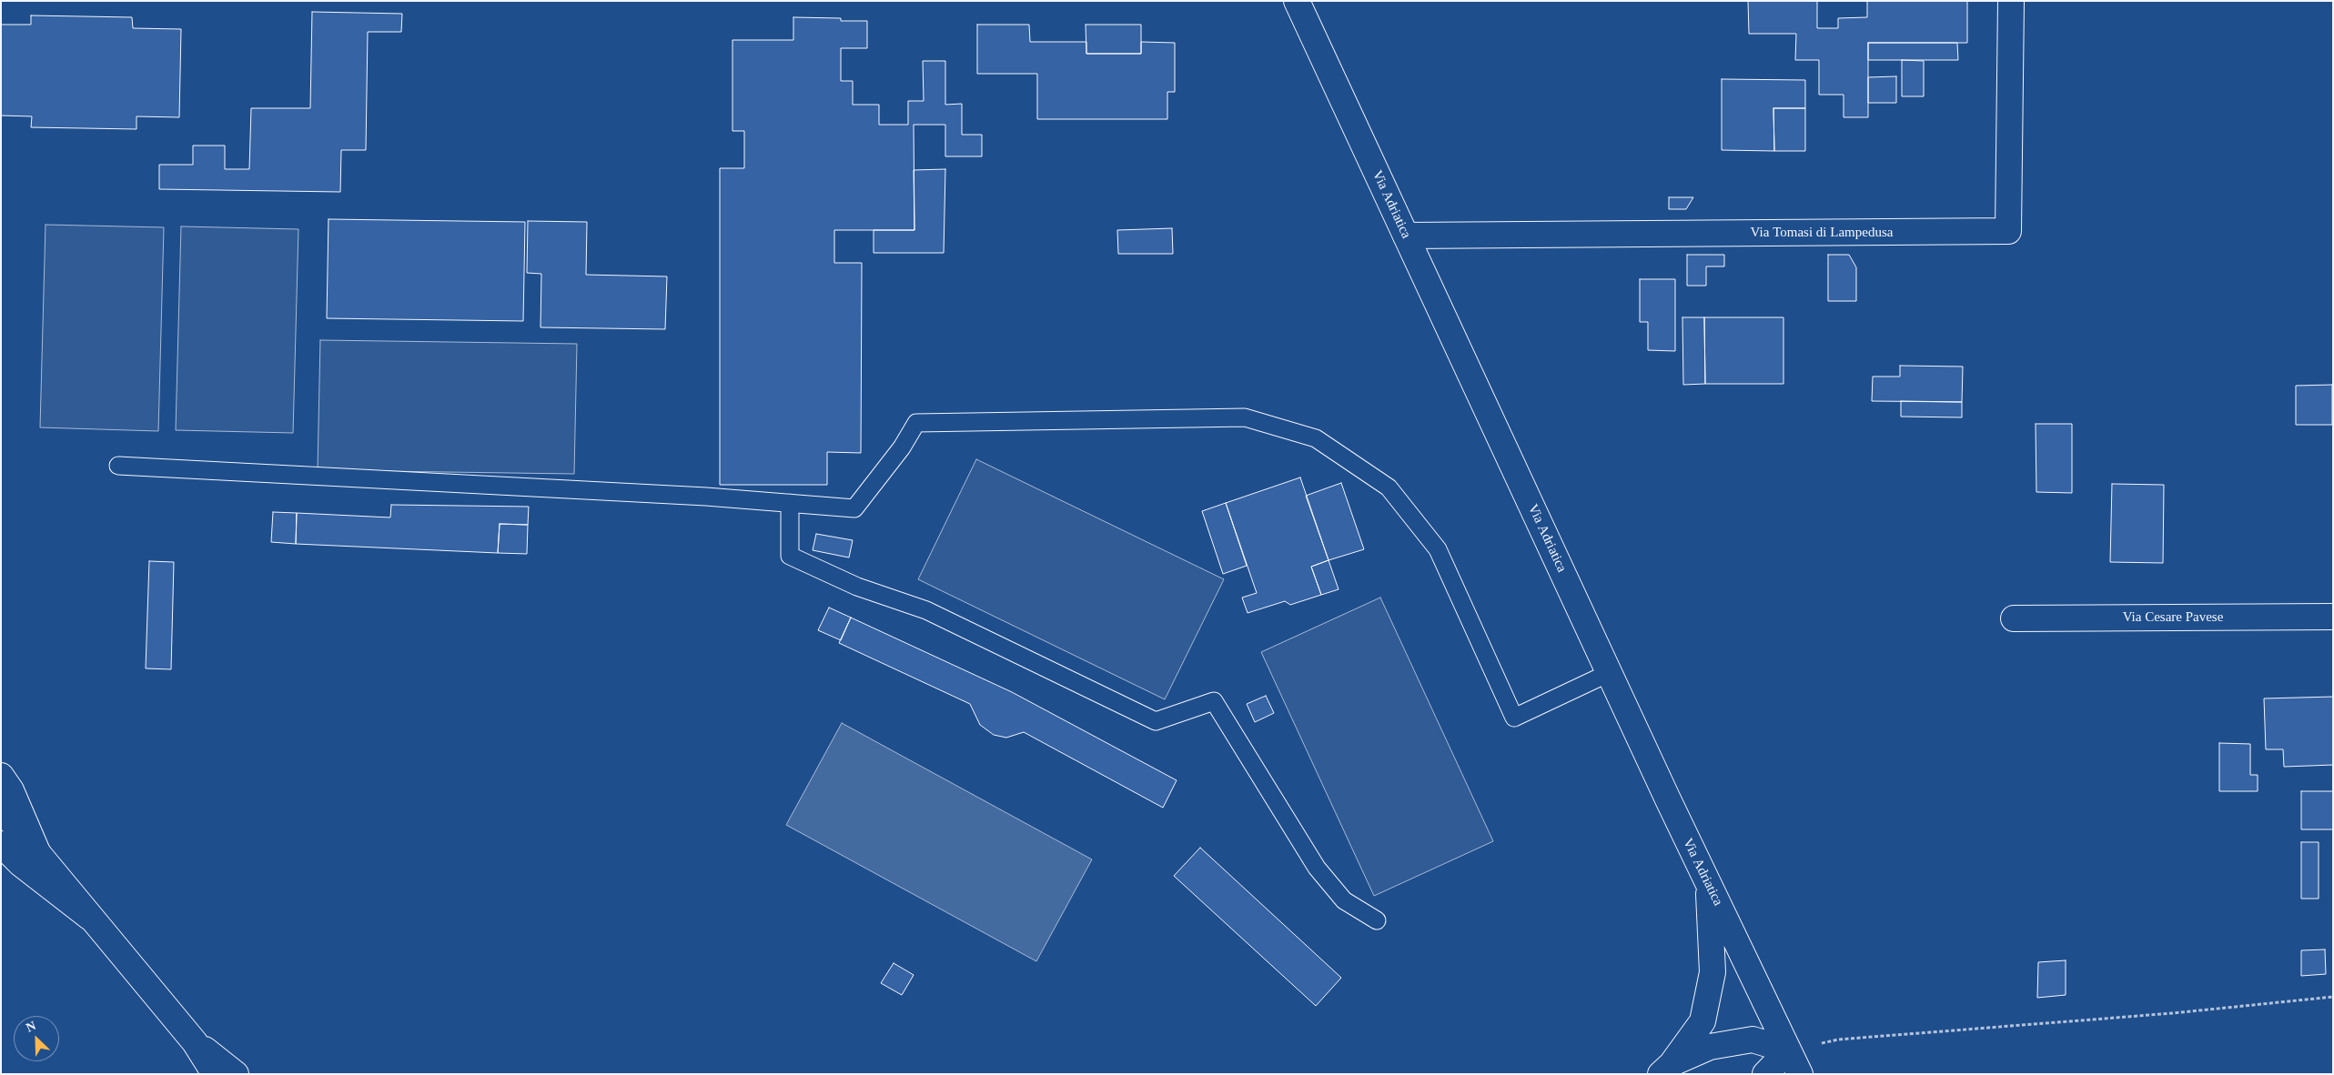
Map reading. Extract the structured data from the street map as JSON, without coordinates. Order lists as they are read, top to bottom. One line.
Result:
{"streets":{"main road":["Via Adriatica","Via Tomasi di Lampedusa","Via Cesare Pavese"]},"crossings":[["Via Adriatica","Via Tomasi di Lampedusa"]],"north":"top left"}
